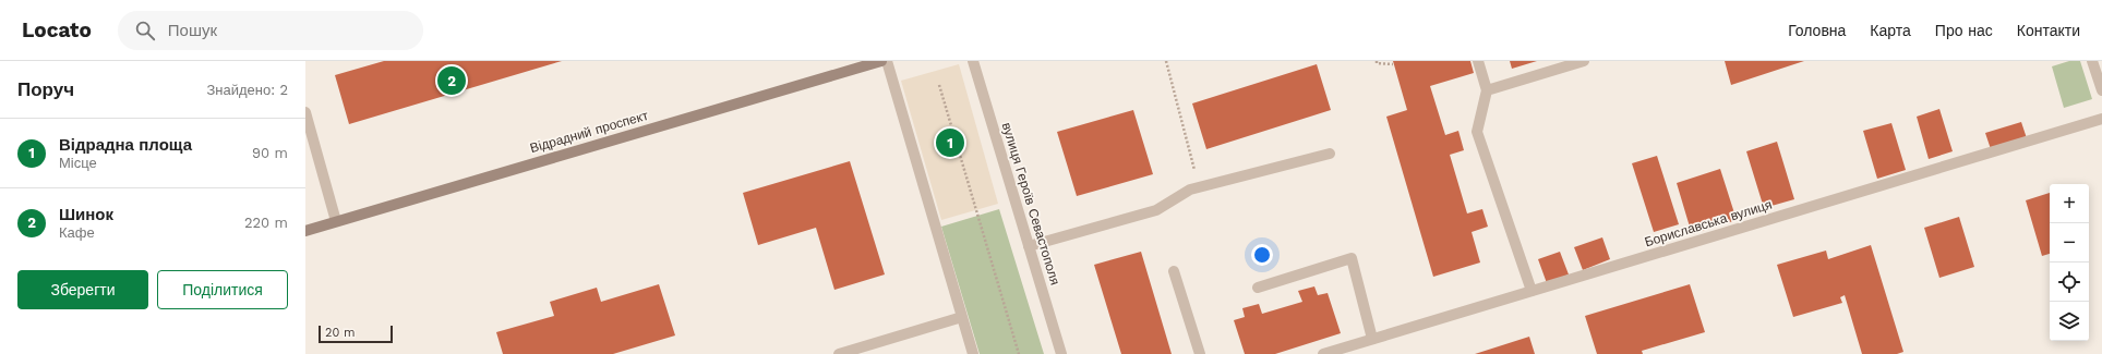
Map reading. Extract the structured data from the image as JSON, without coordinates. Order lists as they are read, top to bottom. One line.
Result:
{"streets":{"main road":["Відрадний проспект"],"street":["вулиця Героїв Севастополя","Бориславська вулиця"]},"scale_bar":"20 m","page":{"header":"Locato","search":"Пошук","nav":["Головна","Карта","Про нас","Контакти"],"heading":["Поруч","Знайдено: 2"],"pins":["2","1"],"list":[{"mark":"1","name":"Відрадна площа","note":"Місце","value":"90 m"},{"mark":"2","name":"Шинок","note":"Кафе","value":"220 m"}],"map_buttons":["+","−"],"buttons":["Зберегти","Поділитися"],"scale":"20 m"}}
